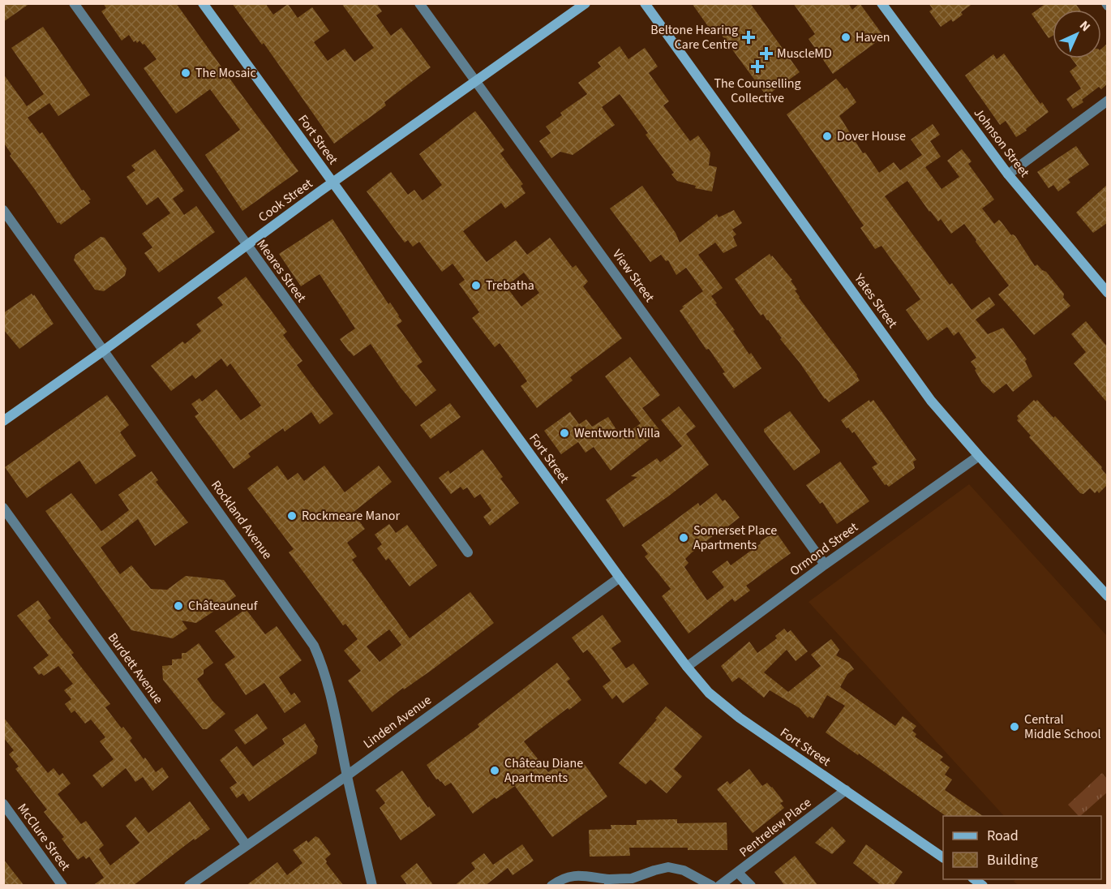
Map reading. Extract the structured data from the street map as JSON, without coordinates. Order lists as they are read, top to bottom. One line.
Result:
{"streets":{"main road":["Fort Street","Johnson Street","Cook Street","Yates Street"],"street":["Meares Street","View Street","Rockland Avenue","Ormond Street","Burdett Avenue","Linden Avenue","Pentrelew Place","McClure Street"]},"crossings":[["Fort Street","Cook Street"],["Fort Street","Ormond Street"],["Fort Street","Linden Avenue"],["Fort Street","Pentrelew Place"],["Cook Street","Meares Street"],["Cook Street","View Street"],["Cook Street","Rockland Avenue"],["View Street","Ormond Street"],["Yates Street","Ormond Street"],["Rockland Avenue","Linden Avenue"],["Burdett Avenue","Linden Avenue"]],"places":{"health":["Beltone Hearing Care Centre","MuscleMD","The Counselling Collective"],"other":["Haven","The Mosaic","Dover House","Trebatha","Wentworth Villa","Rockmeare Manor","Somerset Place Apartments","Châteauneuf","Central Middle School","Château Diane Apartments"]},"legend":["Road","Building"],"north":"top right"}
